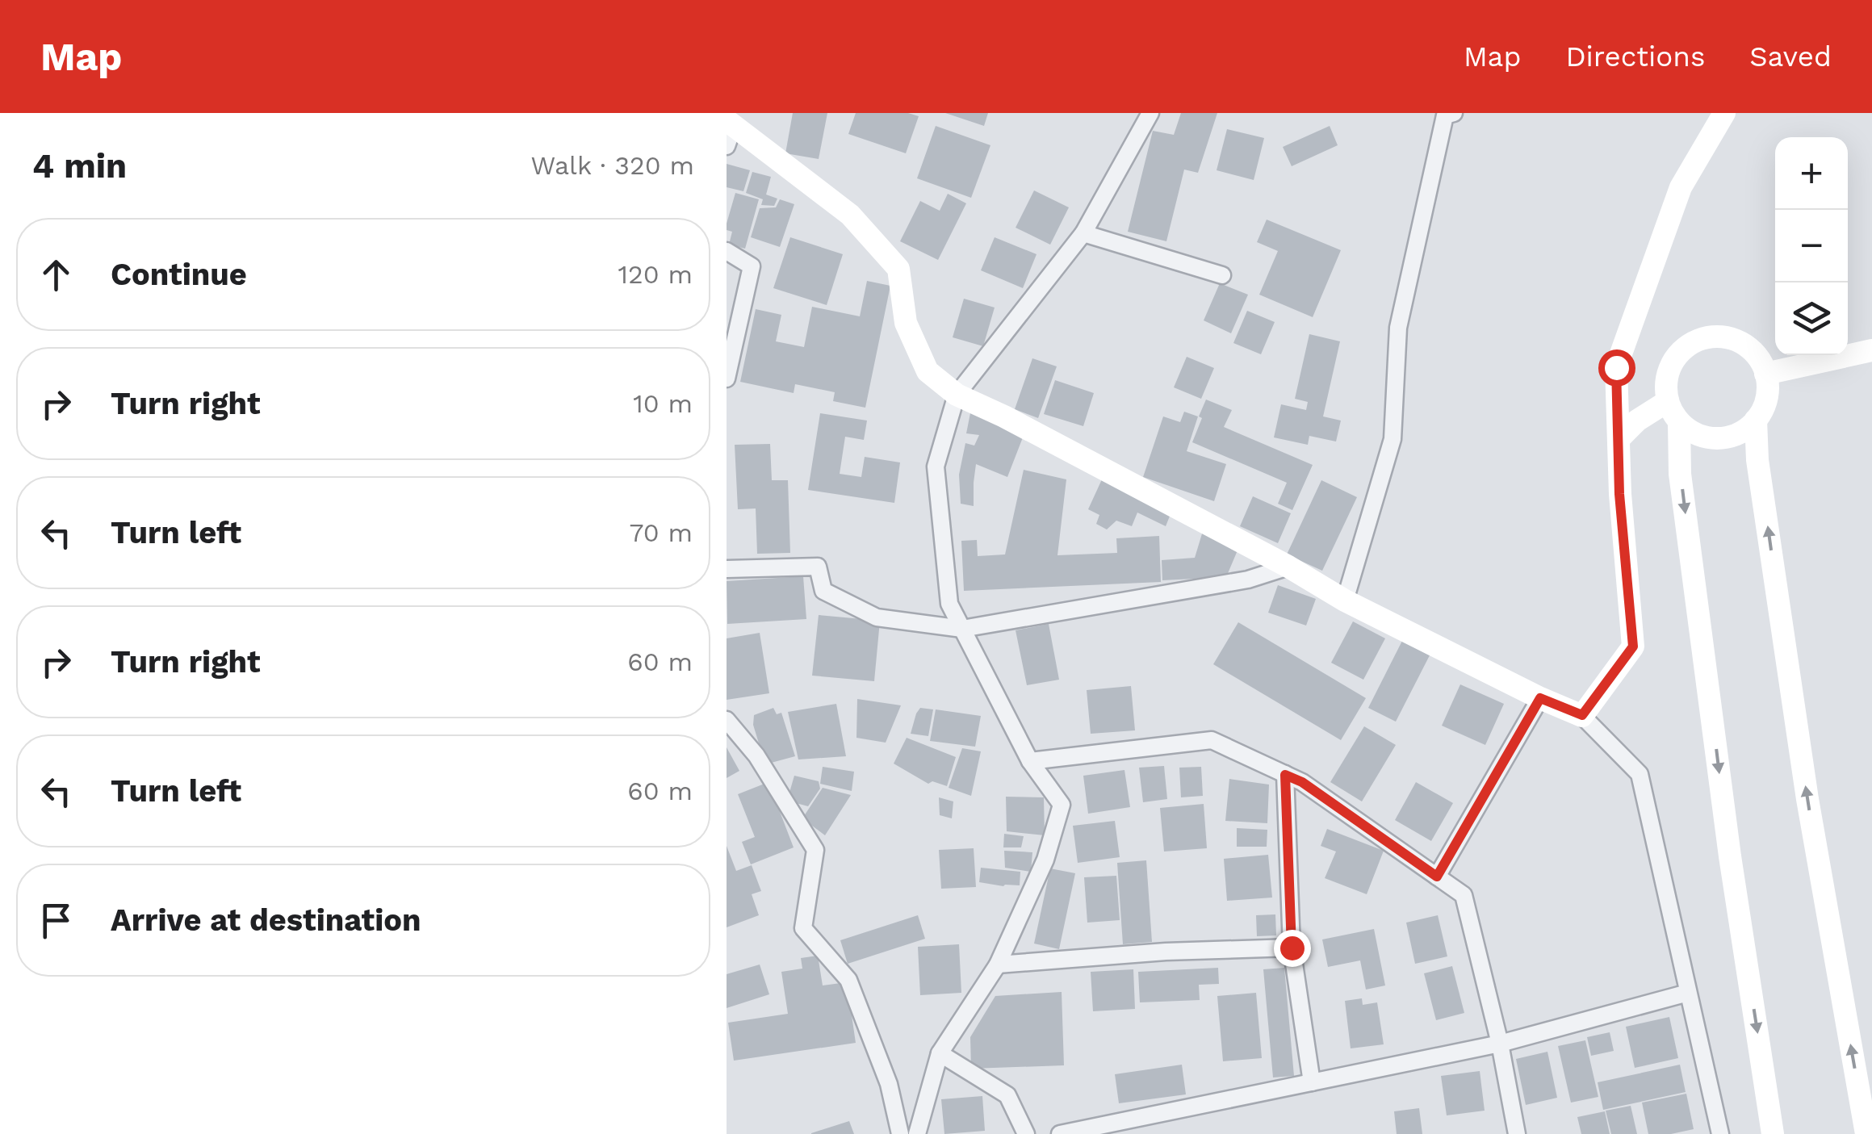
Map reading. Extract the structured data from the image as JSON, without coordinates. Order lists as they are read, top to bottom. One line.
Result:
{"page":{"header":"Map","nav":["Map","Directions","Saved"],"heading":["4 min","Walk · 320 m"],"map_buttons":["+","−"],"list":[["Continue","120 m"],["Turn right","10 m"],["Turn left","70 m"],["Turn right","60 m"],["Turn left","60 m"],"Arrive at destination"]}}
